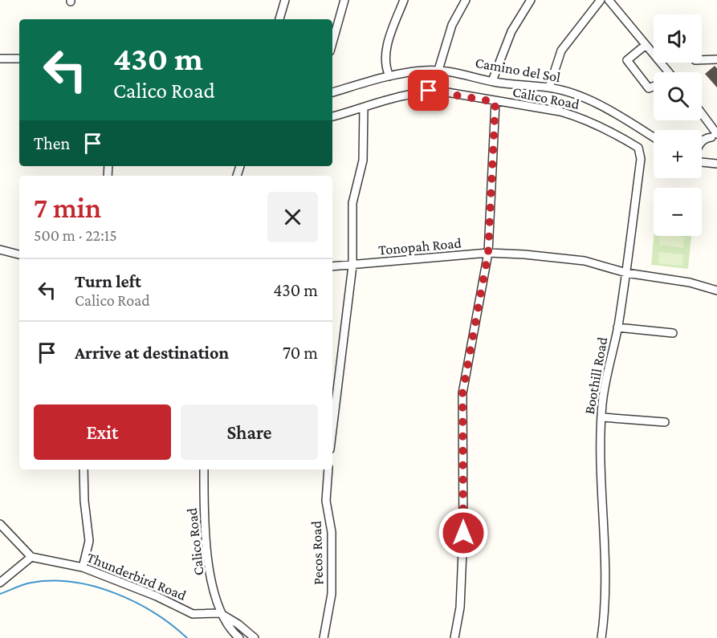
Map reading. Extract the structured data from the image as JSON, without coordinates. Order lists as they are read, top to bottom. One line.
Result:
{"streets":{"street":["Camino del Sol","Calico Road","Tonopah Road","Boothill Road","Pecos Road","Thunderbird Road"]},"crossings":[["Calico Road","Boothill Road"],["Calico Road","Thunderbird Road"],["Tonopah Road","Boothill Road"]],"page":{"map_buttons":["+","−"],"turn":["430 m","Calico Road"],"then":"Then","heading":["7 min","500 m · 22:15"],"list":[{"name":"Turn left","note":"Calico Road","value":"430 m"},{"name":"Arrive at destination","value":"70 m"}],"buttons":["Exit","Share"]}}
